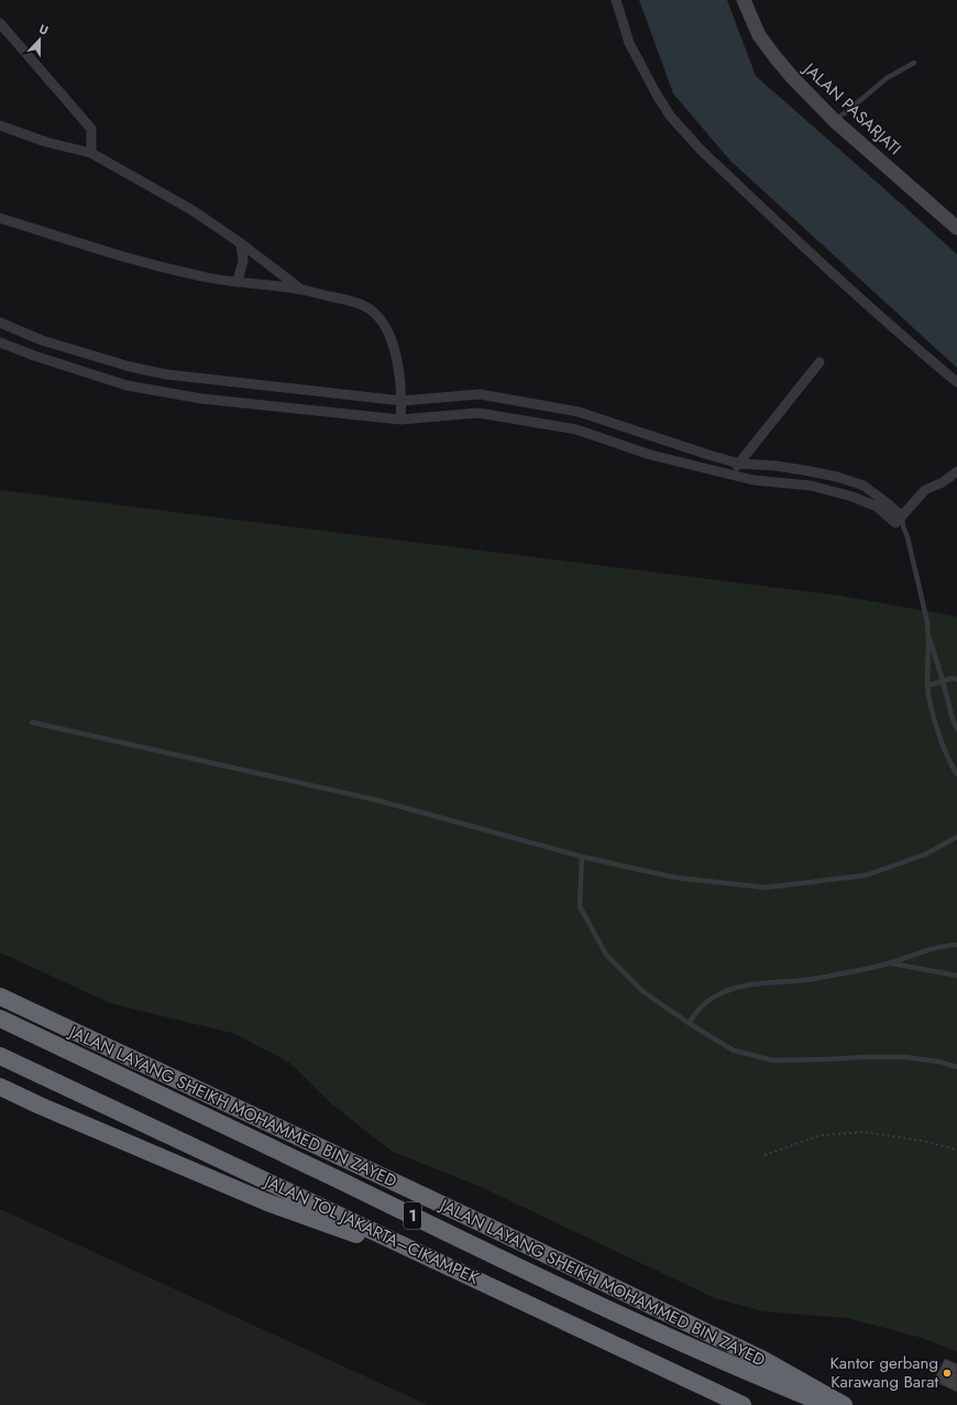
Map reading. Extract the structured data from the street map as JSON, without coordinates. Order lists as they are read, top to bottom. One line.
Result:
{"streets":{"highway":["JALAN LAYANG SHEIKH MOHAMMED BIN ZAYED","1","JALAN TOL JAKARTA–CIKAMPEK"],"main road":["JALAN PASARJATI"]},"crossings":[["1","JALAN TOL JAKARTA–CIKAMPEK"]],"places":["Kantor gerbang Karawang Barat"],"north":"top"}
